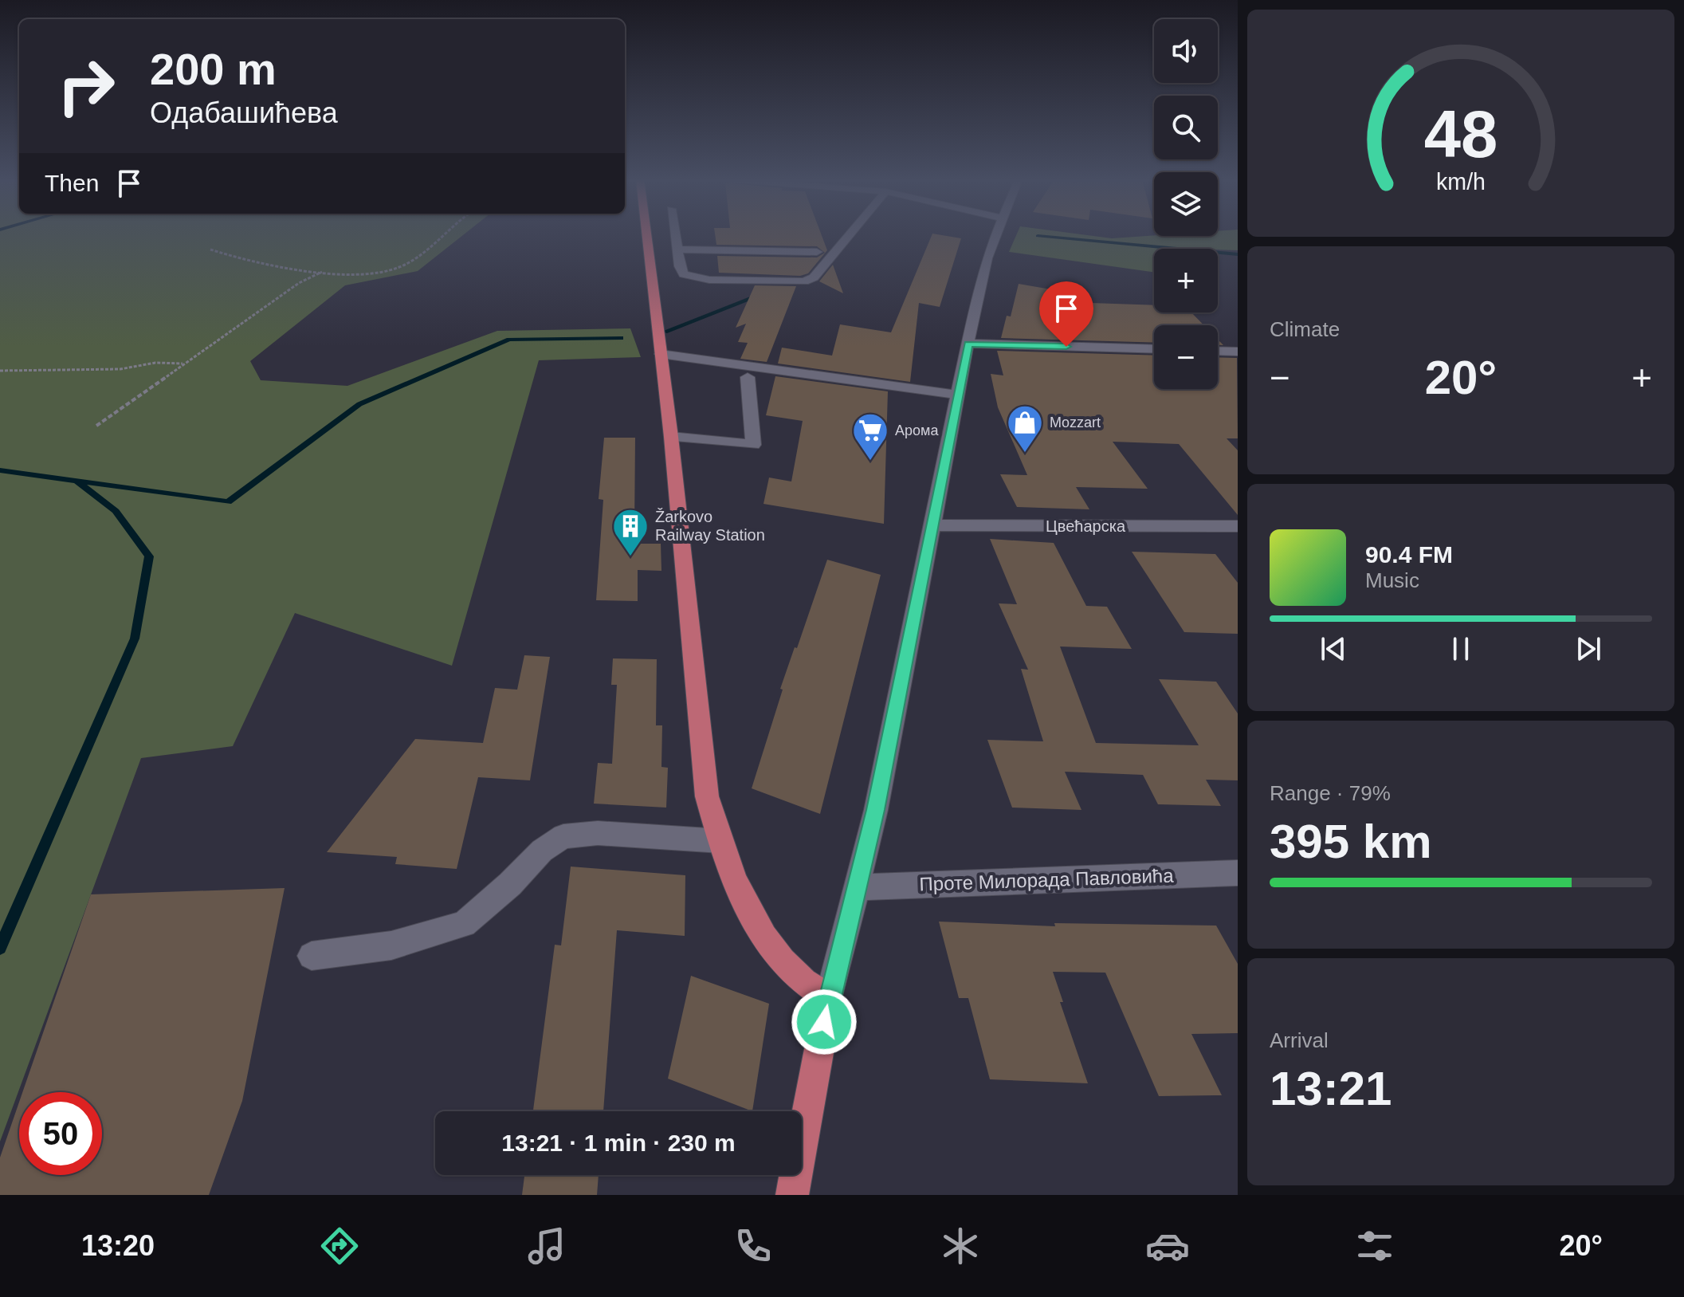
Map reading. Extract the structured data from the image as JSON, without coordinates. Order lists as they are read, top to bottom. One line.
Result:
{"streets":{"street":["Цвећарска","Проте Милорада Павловића"]},"places":{"shop":["Mozzart"],"supermarket":["Арома"],"building":["Žarkovo Railway Station"]},"page":{"map_buttons":["+","−"],"turn":["200 m","Одабашићева"],"then":"Then","tile":["Climate",["Range · 79%","395 km"],["Arrival","13:21"]],"heat":["−","20°","+"],"song":["90.4 FM","Music"],"limit":"50","trip":"13:21 · 1 min · 230 m","tabs":["13:20","20°"],"gauge":["48","km/h"]}}
